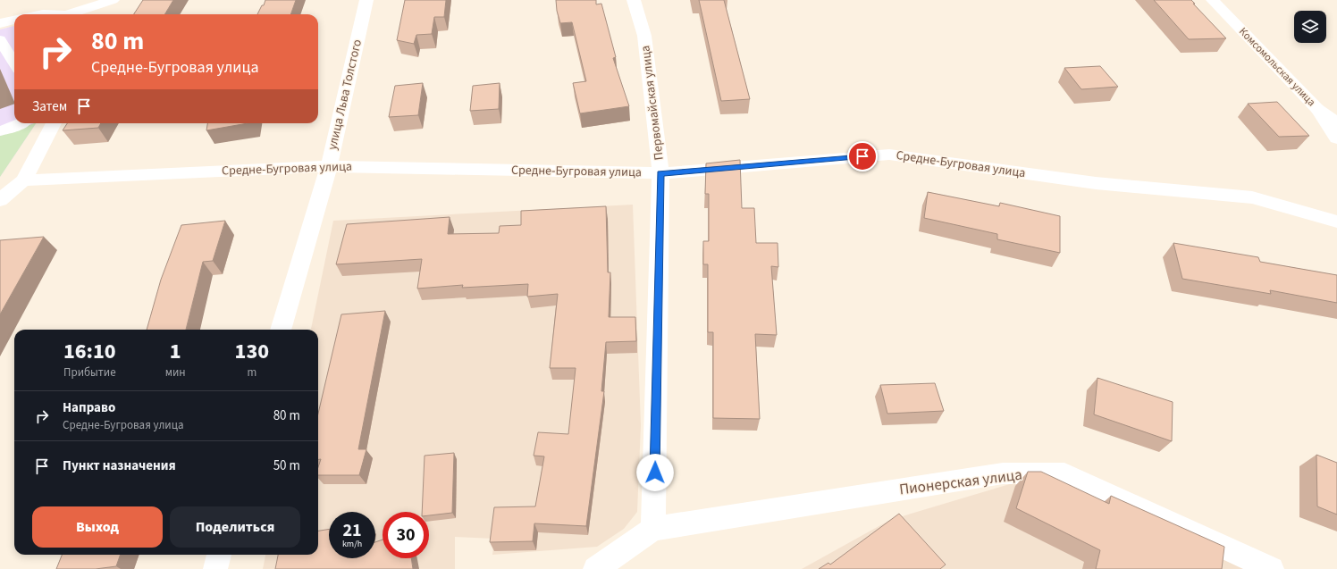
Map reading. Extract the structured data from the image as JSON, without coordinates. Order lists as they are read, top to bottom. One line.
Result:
{"streets":{"street":["Комсомольская улица","улица Льва Толстого","Первомайская улица","Средне-Бугровая улица","Пионерская улица"]},"crossings":[["улица Льва Толстого","Средне-Бугровая улица"],["Первомайская улица","Средне-Бугровая улица"],["Первомайская улица","Пионерская улица"]],"page":{"turn":["80 m","Средне-Бугровая улица"],"then":"Затем","eta":["16:10","Прибытие","1","мин","130","m"],"list":[{"name":"Направо","note":"Средне-Бугровая улица","value":"80 m"},{"name":"Пункт назначения","value":"50 m"}],"buttons":["Выход","Поделиться"],"speed":"21 km/h","limit":"30"}}
